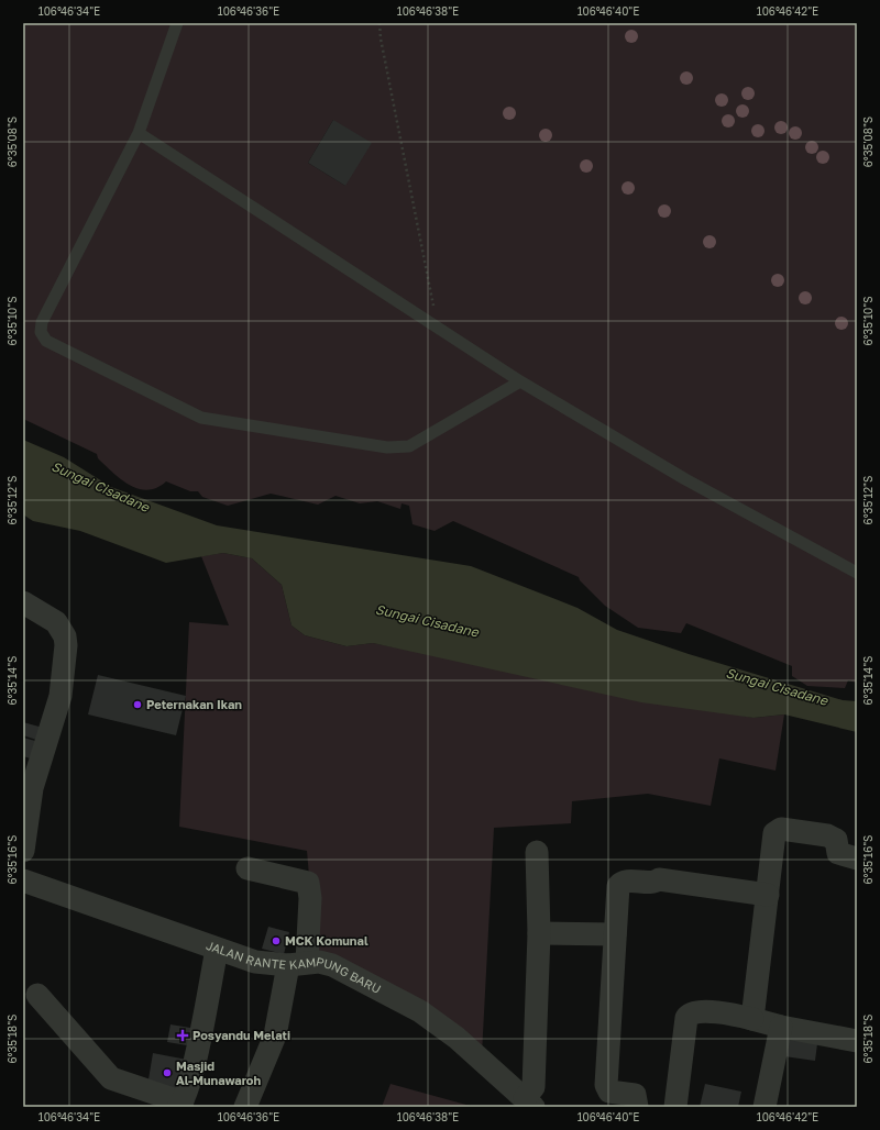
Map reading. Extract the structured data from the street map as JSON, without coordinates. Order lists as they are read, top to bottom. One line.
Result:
{"streets":{"street":["JALAN RANTE KAMPUNG BARU"]},"water":["Sungai Cisadane"],"places":{"other":["Peternakan Ikan","MCK Komunal","Masjid Al-Munawaroh"],"health":["Posyandu Melati"]},"coordinates":["106°46'34\"E","106°46'36\"E","106°46'38\"E","106°46'40\"E","106°46'42\"E","6°35'08\"S","6°35'10\"S","6°35'12\"S","6°35'14\"S","6°35'16\"S","6°35'18\"S"]}
